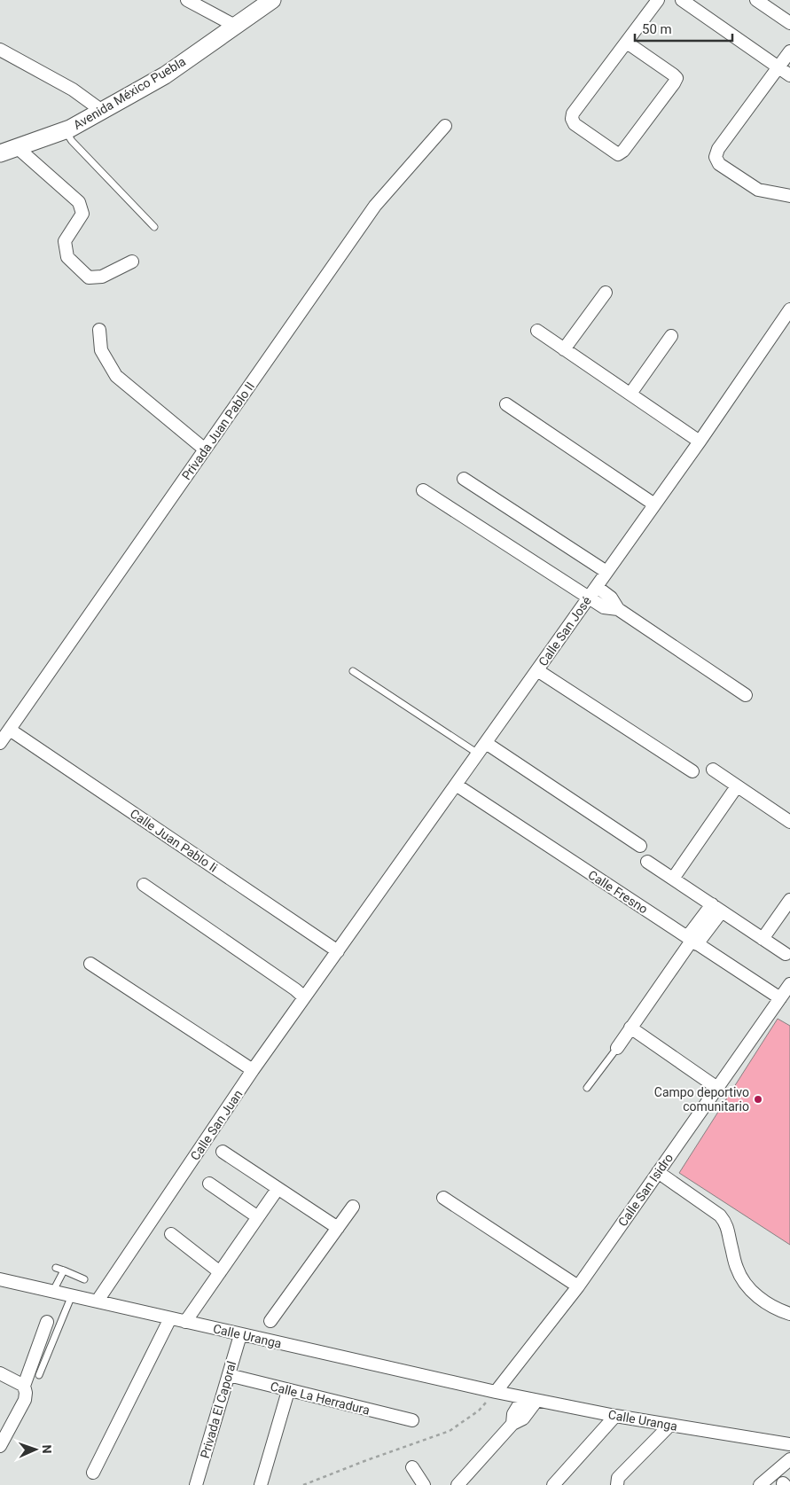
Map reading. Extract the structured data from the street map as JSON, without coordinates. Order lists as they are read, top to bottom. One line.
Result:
{"streets":{"main road":["Avenida México Puebla"],"street":["Privada Juan Pablo II","Calle San José","Calle Juan Pablo Ii","Calle Fresno","Calle San Juan","Calle San Isidro","Calle Uranga","Calle La Herradura","Privada El Caporal"]},"crossings":[["Privada Juan Pablo II","Calle Juan Pablo Ii"],["Calle San José","Calle Juan Pablo Ii"],["Calle San José","Calle Fresno"],["Calle San José","Calle San Juan"],["Calle Juan Pablo Ii","Calle San Juan"],["Calle Fresno","Calle San Isidro"],["Calle San Juan","Calle Uranga"],["Calle San Isidro","Calle Uranga"],["Calle Uranga","Privada El Caporal"],["Calle La Herradura","Privada El Caporal"]],"places":["Campo deportivo comunitario"],"scale_bar":"50 m","north":"right"}
